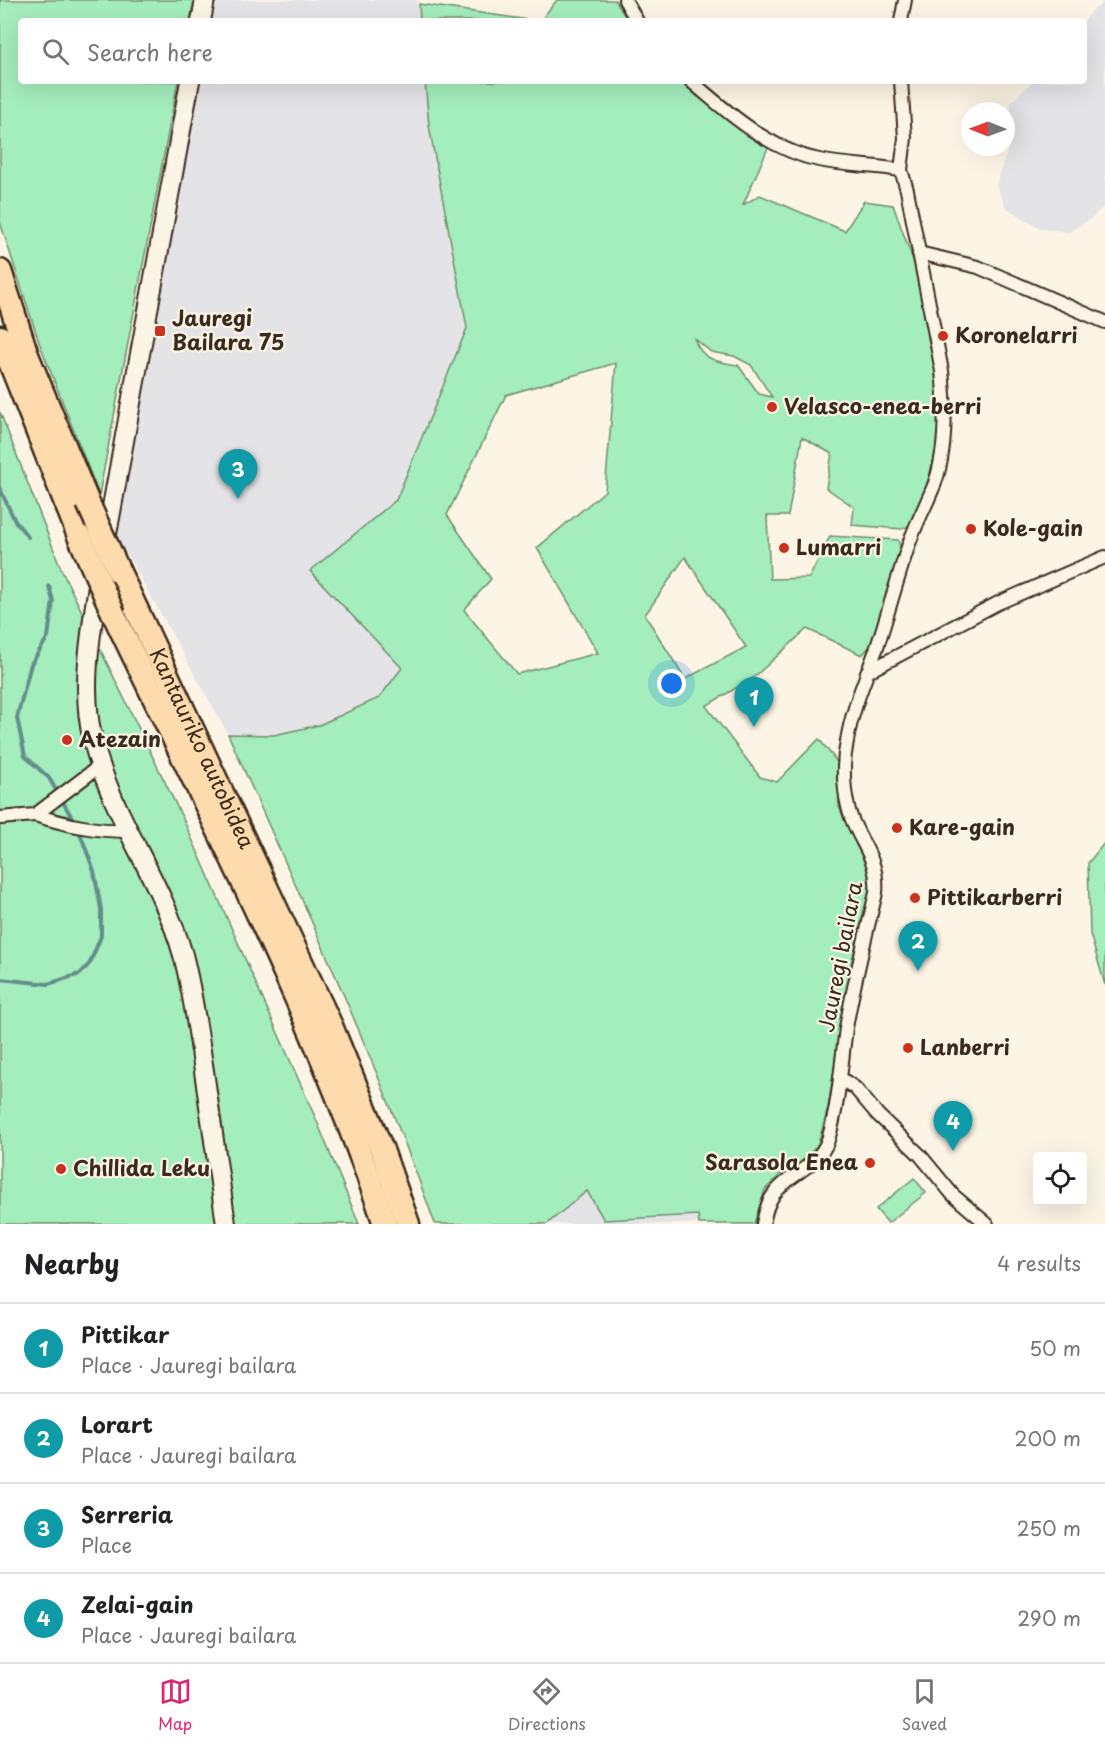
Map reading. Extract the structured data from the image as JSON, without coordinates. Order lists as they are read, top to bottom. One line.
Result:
{"streets":{"highway":["Kantauriko autobidea"],"street":["Jauregi bailara"]},"places":{"transit":["Jauregi Bailara 75"],"other":["Koronelarri","Velasco-enea-berri","Kole-gain","Lumarri","Atezain","Kare-gain","Pittikarberri","Lanberri","Sarasola Enea","Chillida Leku"]},"north":"left","page":{"search":"Search here","pins":["3","1","2","4"],"heading":["Nearby","4 results"],"list":[{"mark":"1","name":"Pittikar","note":"Place · Jauregi bailara","value":"50 m"},{"mark":"2","name":"Lorart","note":"Place · Jauregi bailara","value":"200 m"},{"mark":"3","name":"Serreria","note":"Place","value":"250 m"},{"mark":"4","name":"Zelai-gain","note":"Place · Jauregi bailara","value":"290 m"}],"nav":["Map","Directions","Saved"]}}
